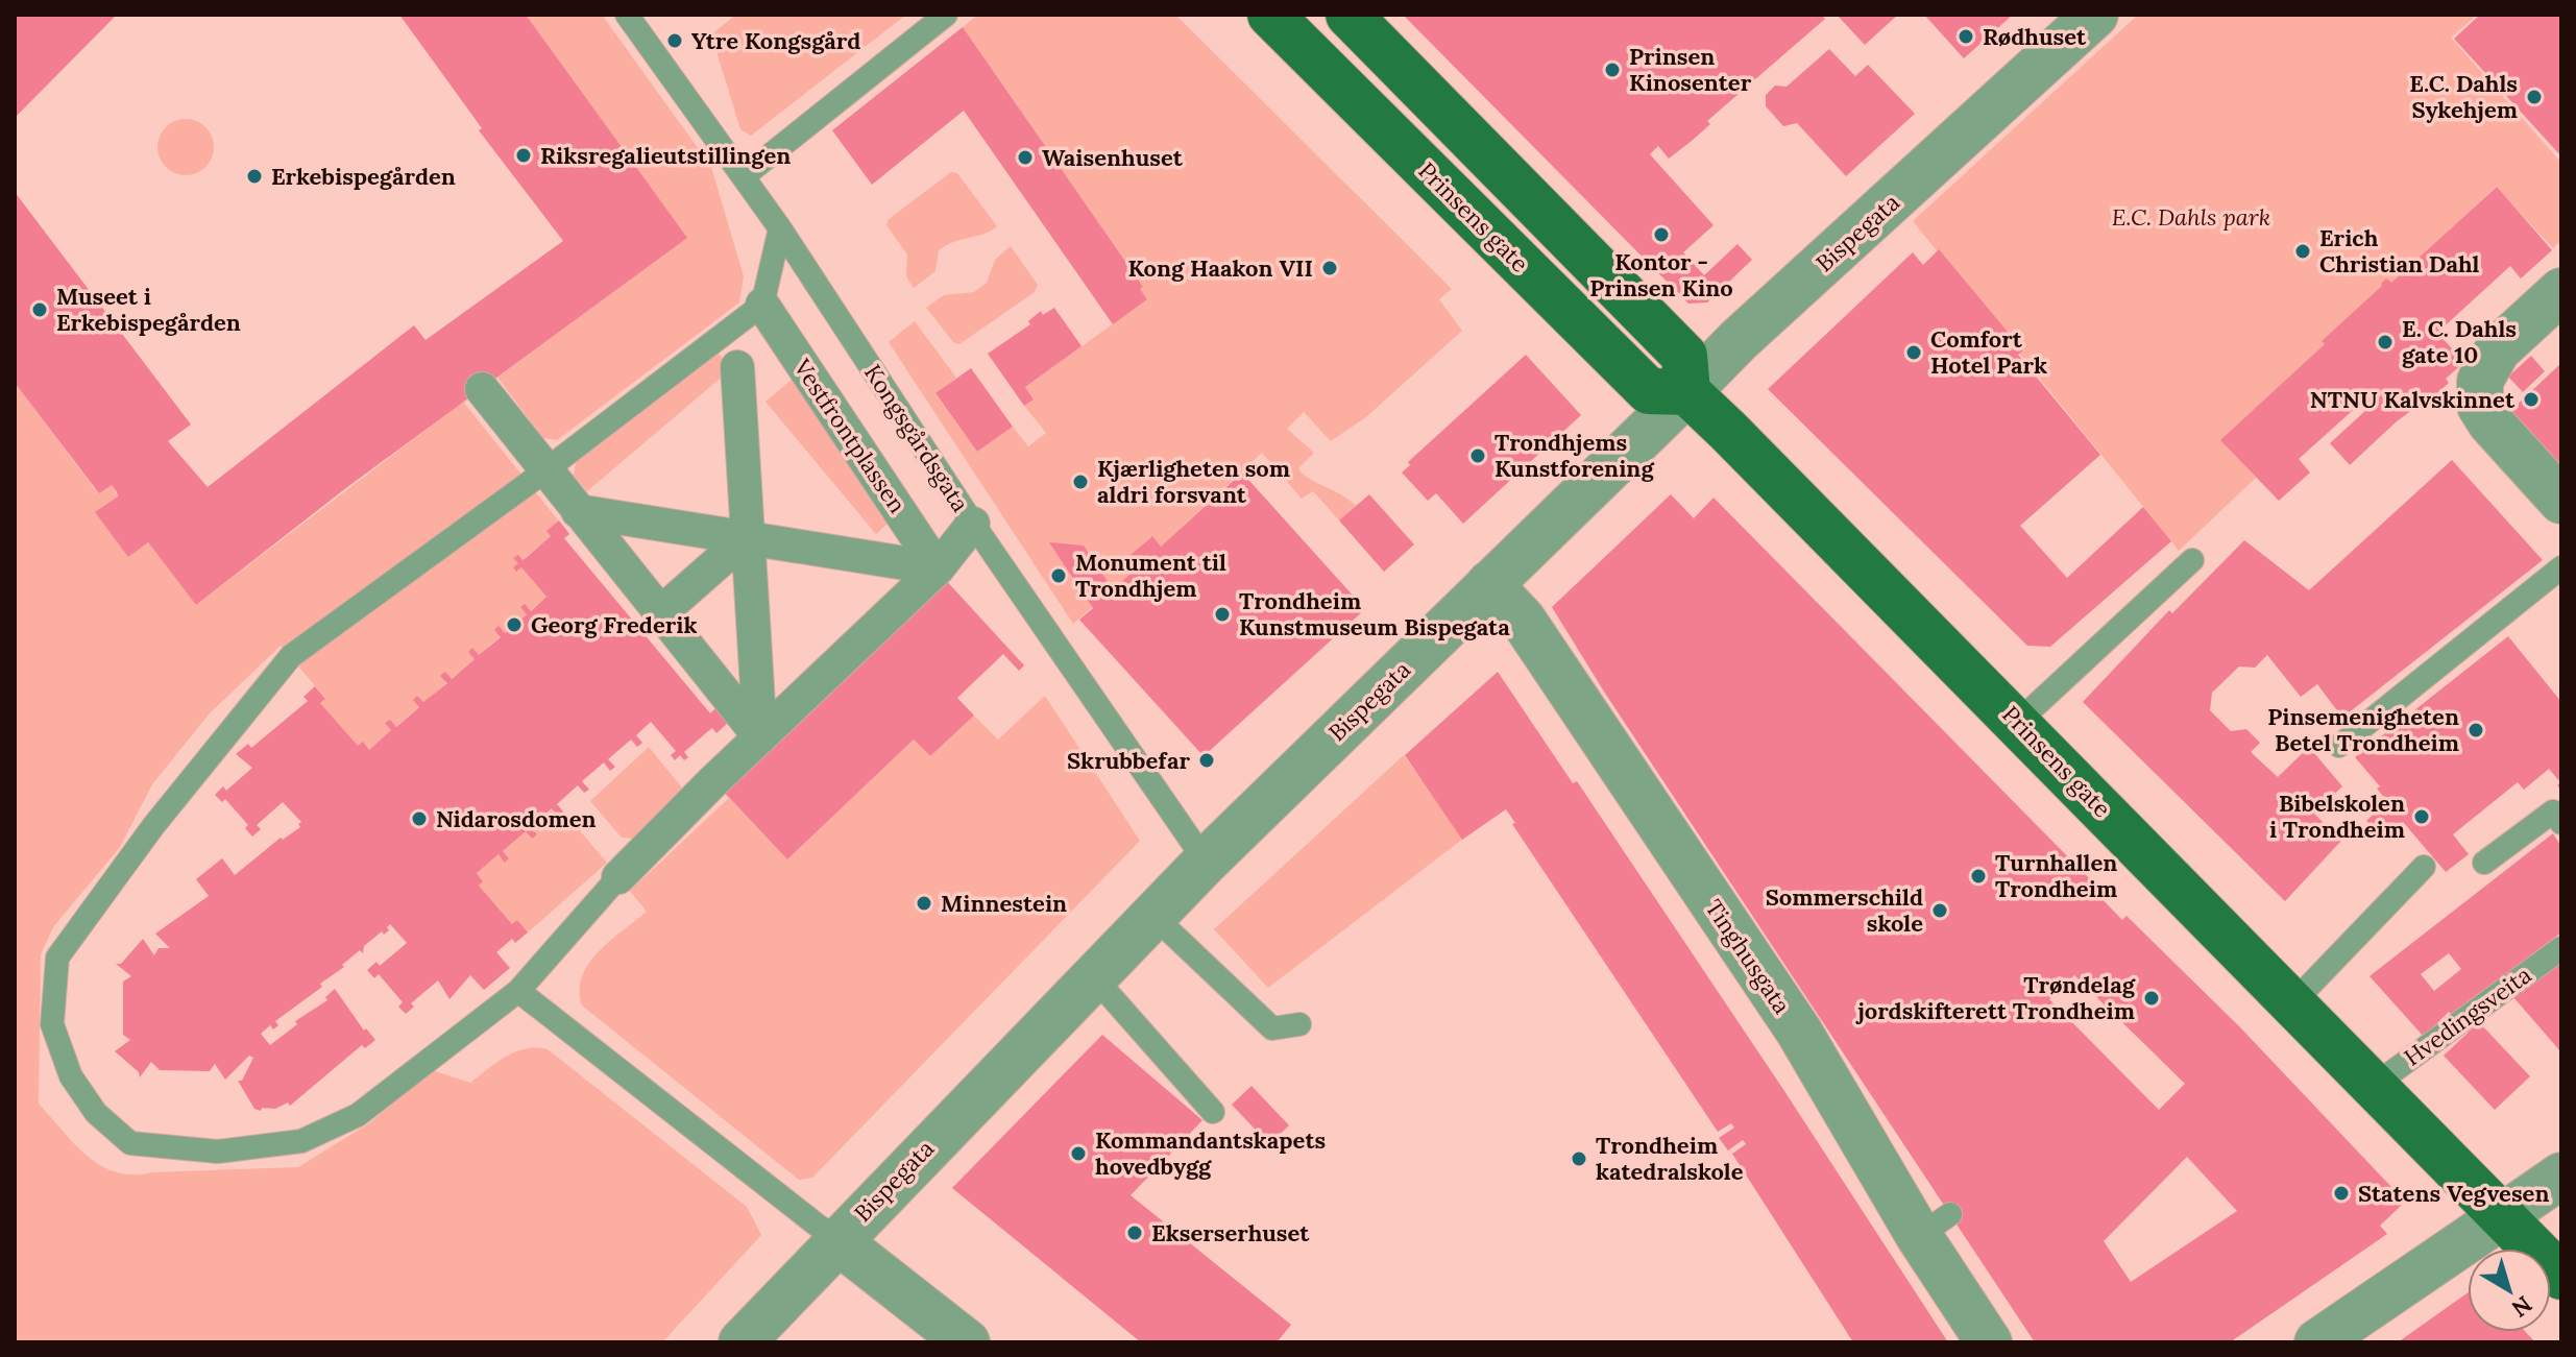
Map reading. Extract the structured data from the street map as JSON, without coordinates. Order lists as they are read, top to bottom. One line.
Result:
{"streets":{"main road":["Prinsens gate"],"street":["Bispegata","Vestfrontplassen","Tinghusgata"],"lane":["Kongsgårdsgata","Hvedingsveita"]},"crossings":[["Prinsens gate","Bispegata"],["Prinsens gate","Hvedingsveita"],["Bispegata","Kongsgårdsgata"],["Bispegata","Tinghusgata"]],"parks":["E.C. Dahls park"],"places":["Rødhuset","Ytre Kongsgård","Prinsen Kinosenter","E.C. Dahls Sykehjem","Riksregalieutstillingen","Waisenhuset","Erkebispegården","Kontor - Prinsen Kino","Erich Christian Dahl","Kong Haakon VII","Museet i Erkebispegården","E. C. Dahls gate 10","Comfort Hotel Park","NTNU Kalvskinnet","Trondhjems Kunstforening","Kjærligheten som aldri forsvant","Monument til Trondhjem","Trondheim Kunstmuseum Bispegata","Georg Frederik","Pinsemenigheten Betel Trondheim","Skrubbefar","Bibelskolen i Trondheim","Nidarosdomen","Turnhallen Trondheim","Minnestein","Sommerschild skole","Trøndelag jordskifterett Trondheim","Kommandantskapets hovedbygg","Trondheim katedralskole","Statens Vegvesen","Ekserserhuset"],"north":"bottom right"}
